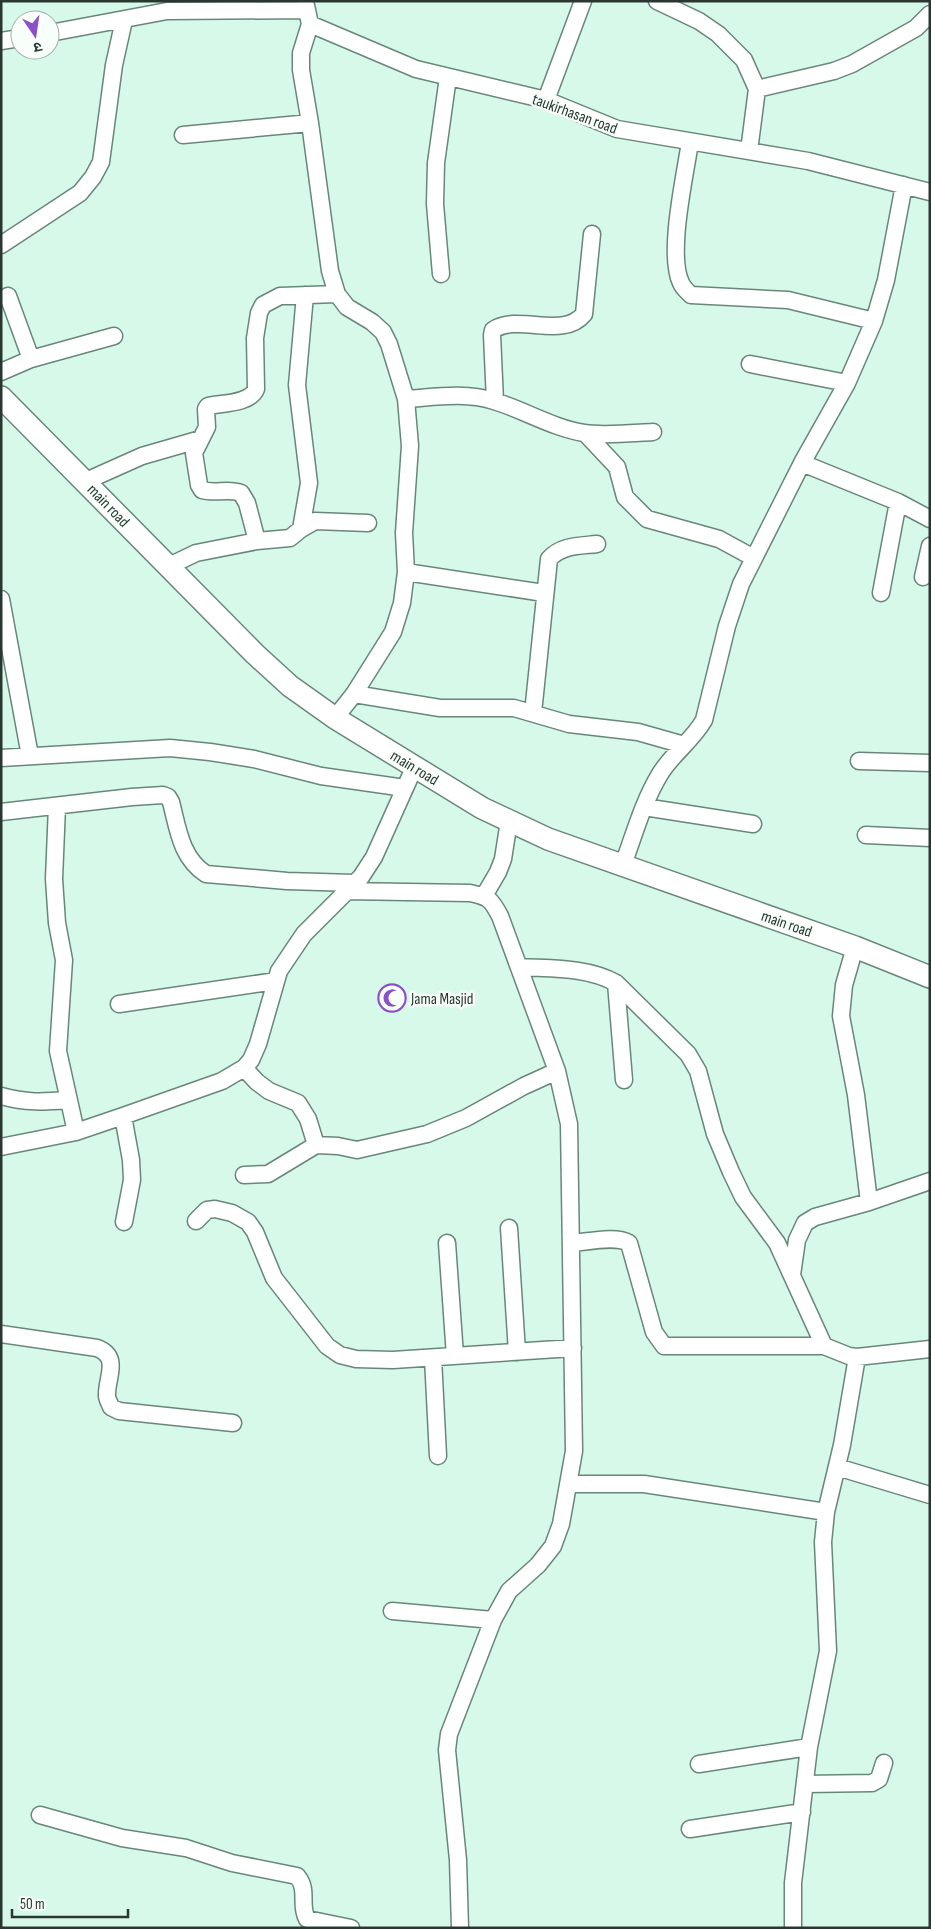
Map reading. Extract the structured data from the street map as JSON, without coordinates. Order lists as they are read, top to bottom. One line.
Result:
{"streets":{"main road":["main road"],"street":["taukirhasan road"]},"places":{"mosque":["Jama Masjid"]},"scale_bar":"50 m","north":"bottom"}
